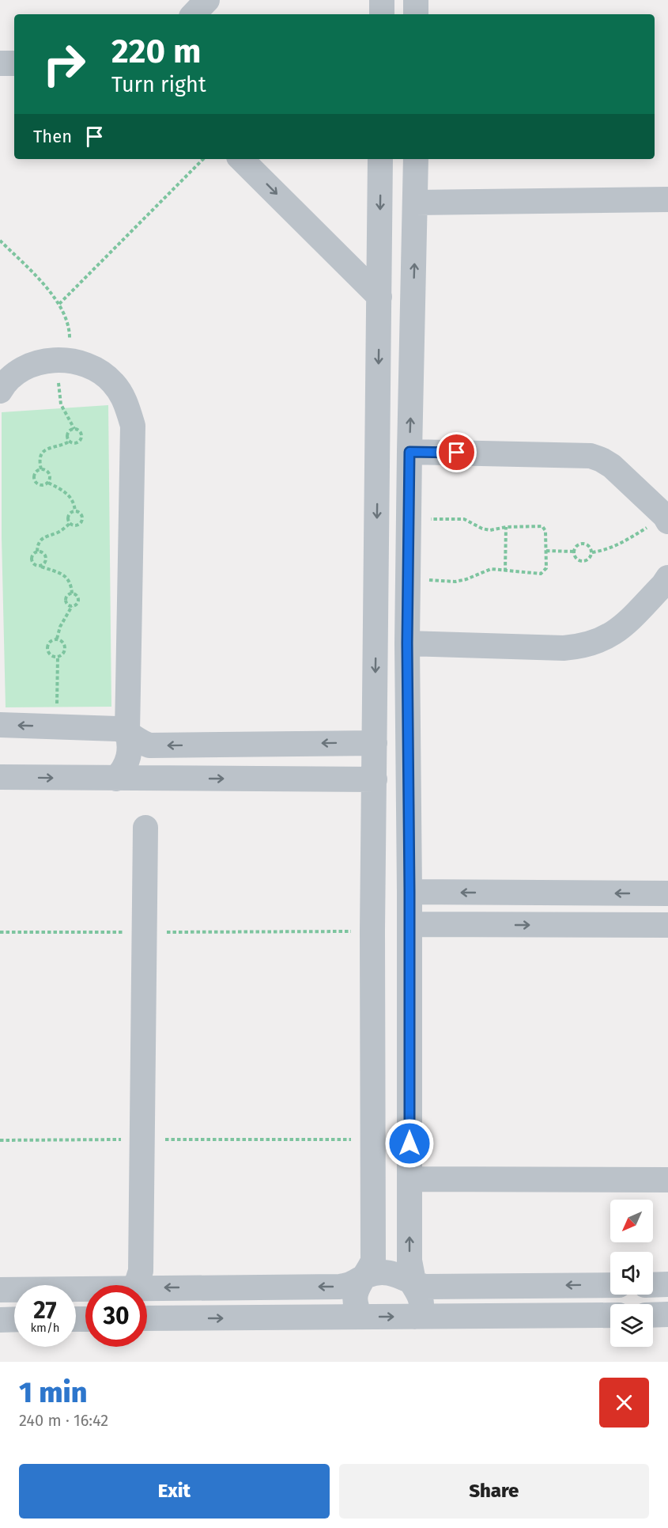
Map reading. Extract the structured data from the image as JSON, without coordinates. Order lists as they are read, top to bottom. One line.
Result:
{"north":"bottom left","page":{"turn":["220 m","Turn right"],"then":"Then","speed":"27 km/h","limit":"30","heading":["1 min","240 m · 16:42"],"buttons":["Exit","Share"]}}
